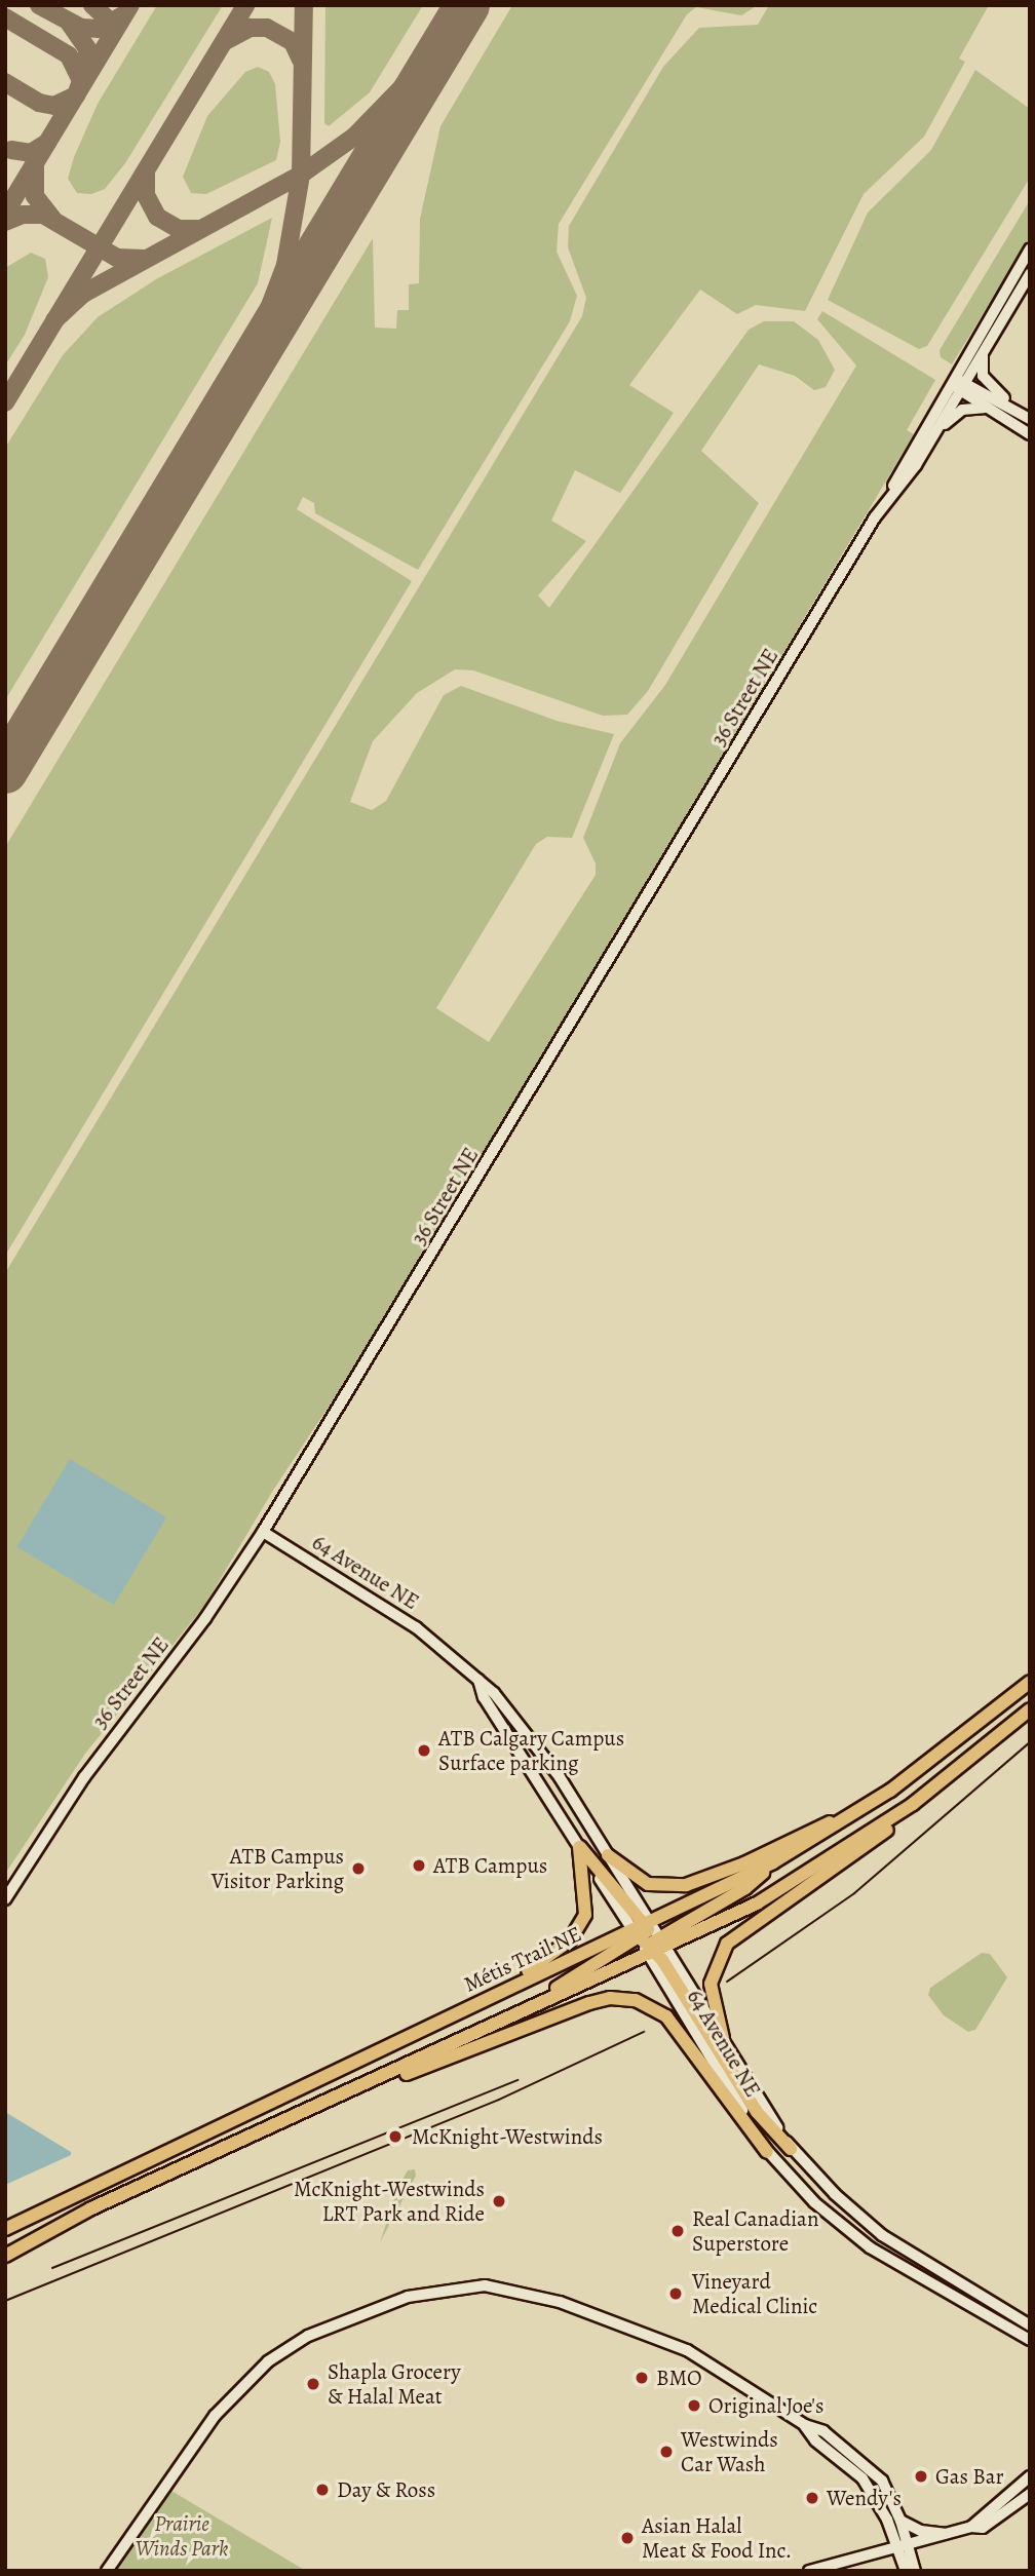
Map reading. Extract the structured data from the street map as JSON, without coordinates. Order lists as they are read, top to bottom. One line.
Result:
{"streets":{"main road":["Métis Trail NE"],"street":["36 Street NE","64 Avenue NE"]},"crossings":[["36 Street NE","64 Avenue NE"],["64 Avenue NE","Métis Trail NE"]],"parks":["Prairie Winds Park"],"places":["ATB Calgary Campus Surface parking","ATB Campus","ATB Campus Visitor Parking","McKnight-Westwinds","McKnight-Westwinds LRT Park and Ride","Real Canadian Superstore","Vineyard Medical Clinic","BMO","Shapla Grocery & Halal Meat","Original Joe's","Westwinds Car Wash","Gas Bar","Day & Ross","Wendy's","Asian Halal Meat & Food Inc."]}
